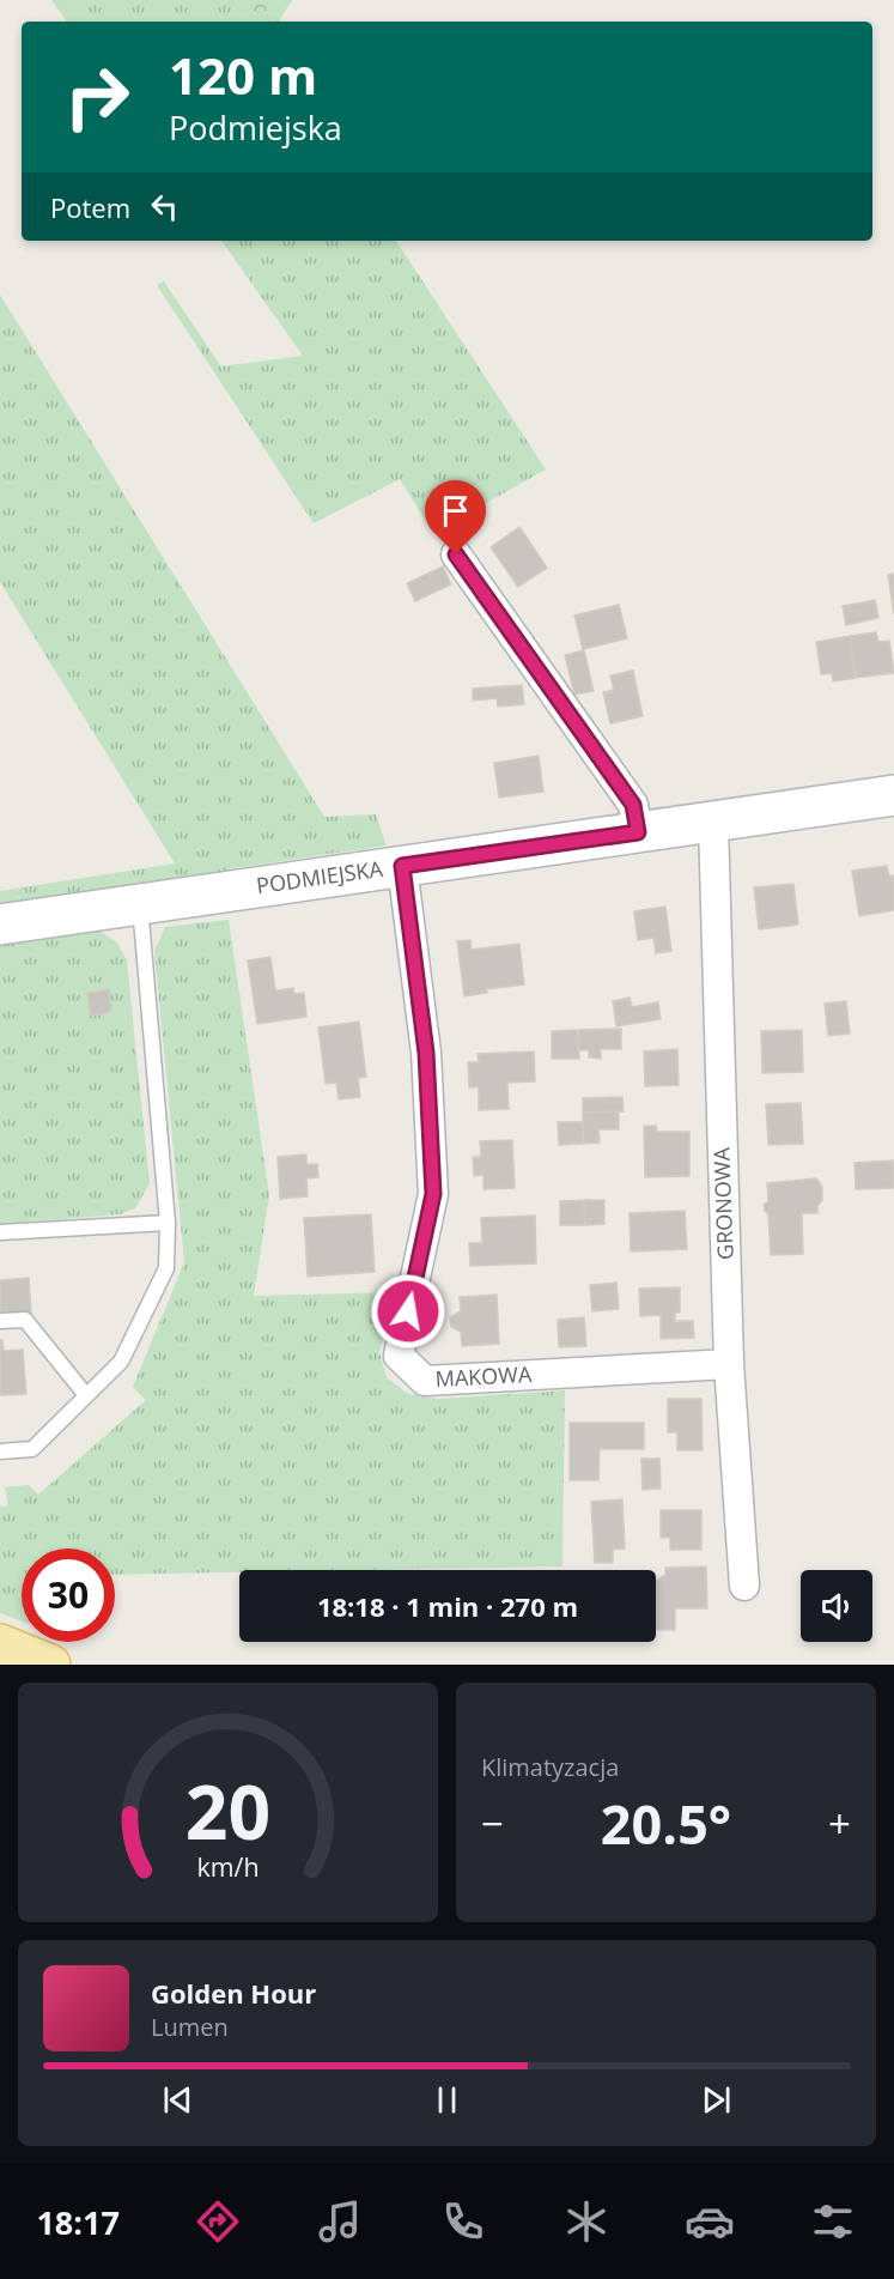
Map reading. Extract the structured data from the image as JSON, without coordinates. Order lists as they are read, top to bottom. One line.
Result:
{"streets":{"street":["PODMIEJSKA","GRONOWA","MAKOWA"]},"crossings":[["PODMIEJSKA","GRONOWA"],["PODMIEJSKA","MAKOWA"],["GRONOWA","MAKOWA"]],"page":{"turn":["120 m","Podmiejska"],"then":"Potem","limit":"30","trip":"18:18 · 1 min · 270 m","tile":"Klimatyzacja","heat":["−","20.5°","+"],"song":["Golden Hour","Lumen"],"tabs":"18:17","gauge":["20","km/h"]}}
